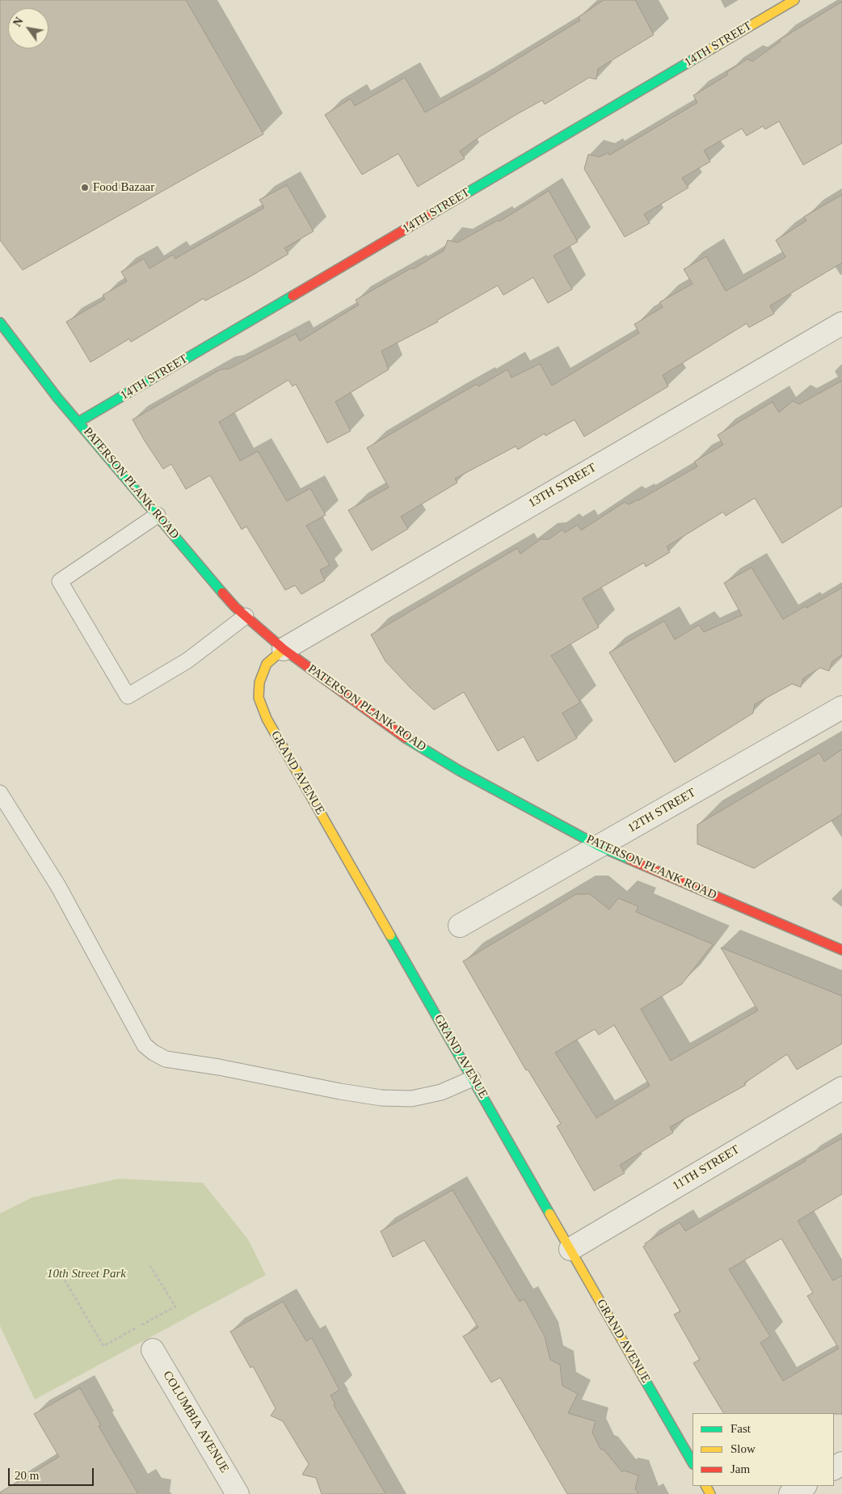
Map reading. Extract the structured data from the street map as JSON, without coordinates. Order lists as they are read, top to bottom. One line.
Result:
{"streets":{"street":["14TH STREET","PATERSON PLANK ROAD","13TH STREET","GRAND AVENUE","12TH STREET","11TH STREET","COLUMBIA AVENUE"]},"crossings":[["14TH STREET","PATERSON PLANK ROAD"],["PATERSON PLANK ROAD","13TH STREET"],["PATERSON PLANK ROAD","GRAND AVENUE"],["PATERSON PLANK ROAD","12TH STREET"],["13TH STREET","GRAND AVENUE"],["GRAND AVENUE","11TH STREET"]],"parks":["10th Street Park"],"places":["Food Bazaar"],"legend":["Fast","Slow","Jam"],"scale_bar":"20 m","north":"top left"}
